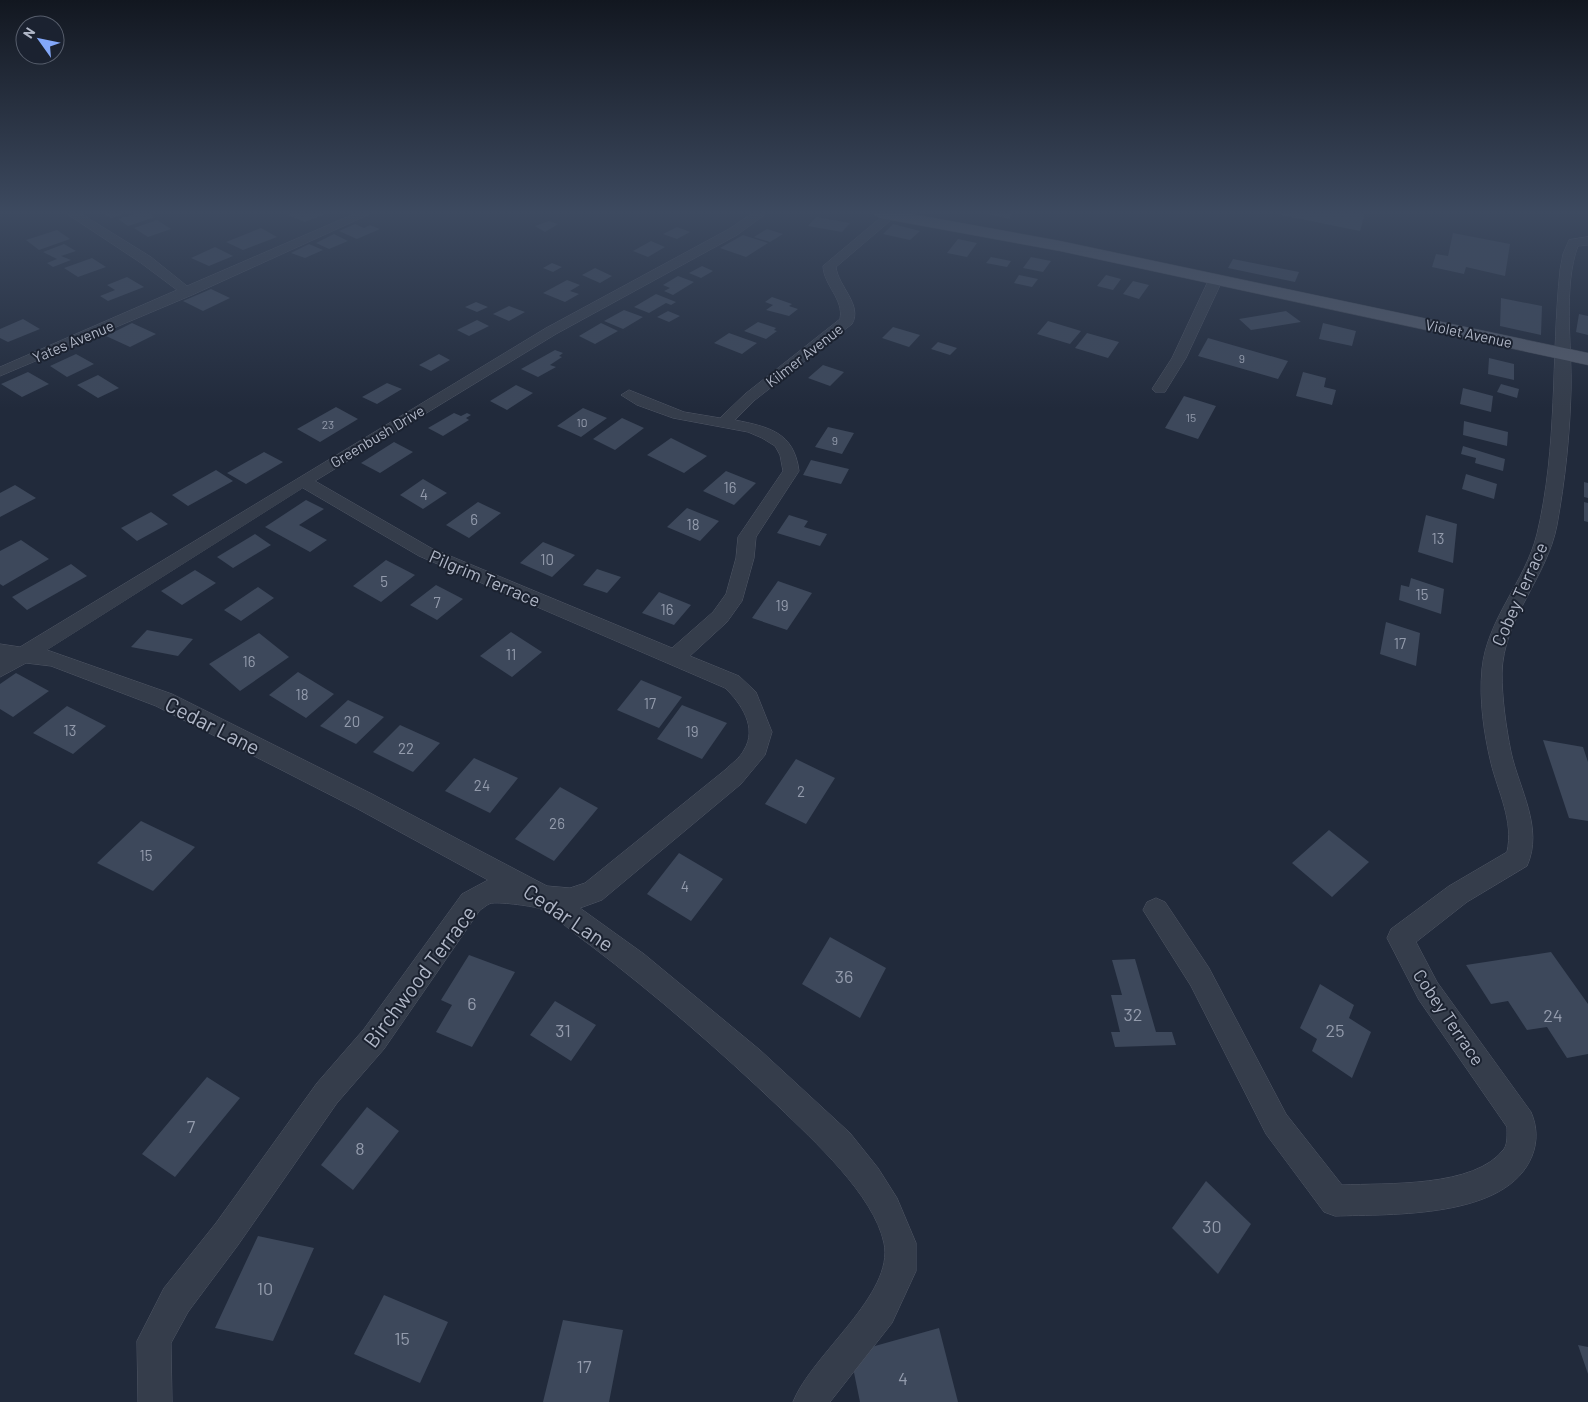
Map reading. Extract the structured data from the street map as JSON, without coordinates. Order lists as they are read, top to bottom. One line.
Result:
{"streets":{"main road":["Violet Avenue"],"street":["Yates Avenue","Kilmer Avenue","Greenbush Drive","Pilgrim Terrace","Cobey Terrace","Cedar Lane","Birchwood Terrace"]},"crossings":[["Violet Avenue","Cobey Terrace"],["Greenbush Drive","Pilgrim Terrace"],["Greenbush Drive","Cedar Lane"],["Pilgrim Terrace","Birchwood Terrace"],["Cedar Lane","Birchwood Terrace"]],"house_numbers":["9","15","10","23","9","16","4","6","18","13","10","5","15","7","19","16","17","11","16","18","17","20","13","19","22","24","2","26","15","4","36","6","32","24","31","25","7","8","30","10","15","17","4"],"north":"top left"}
